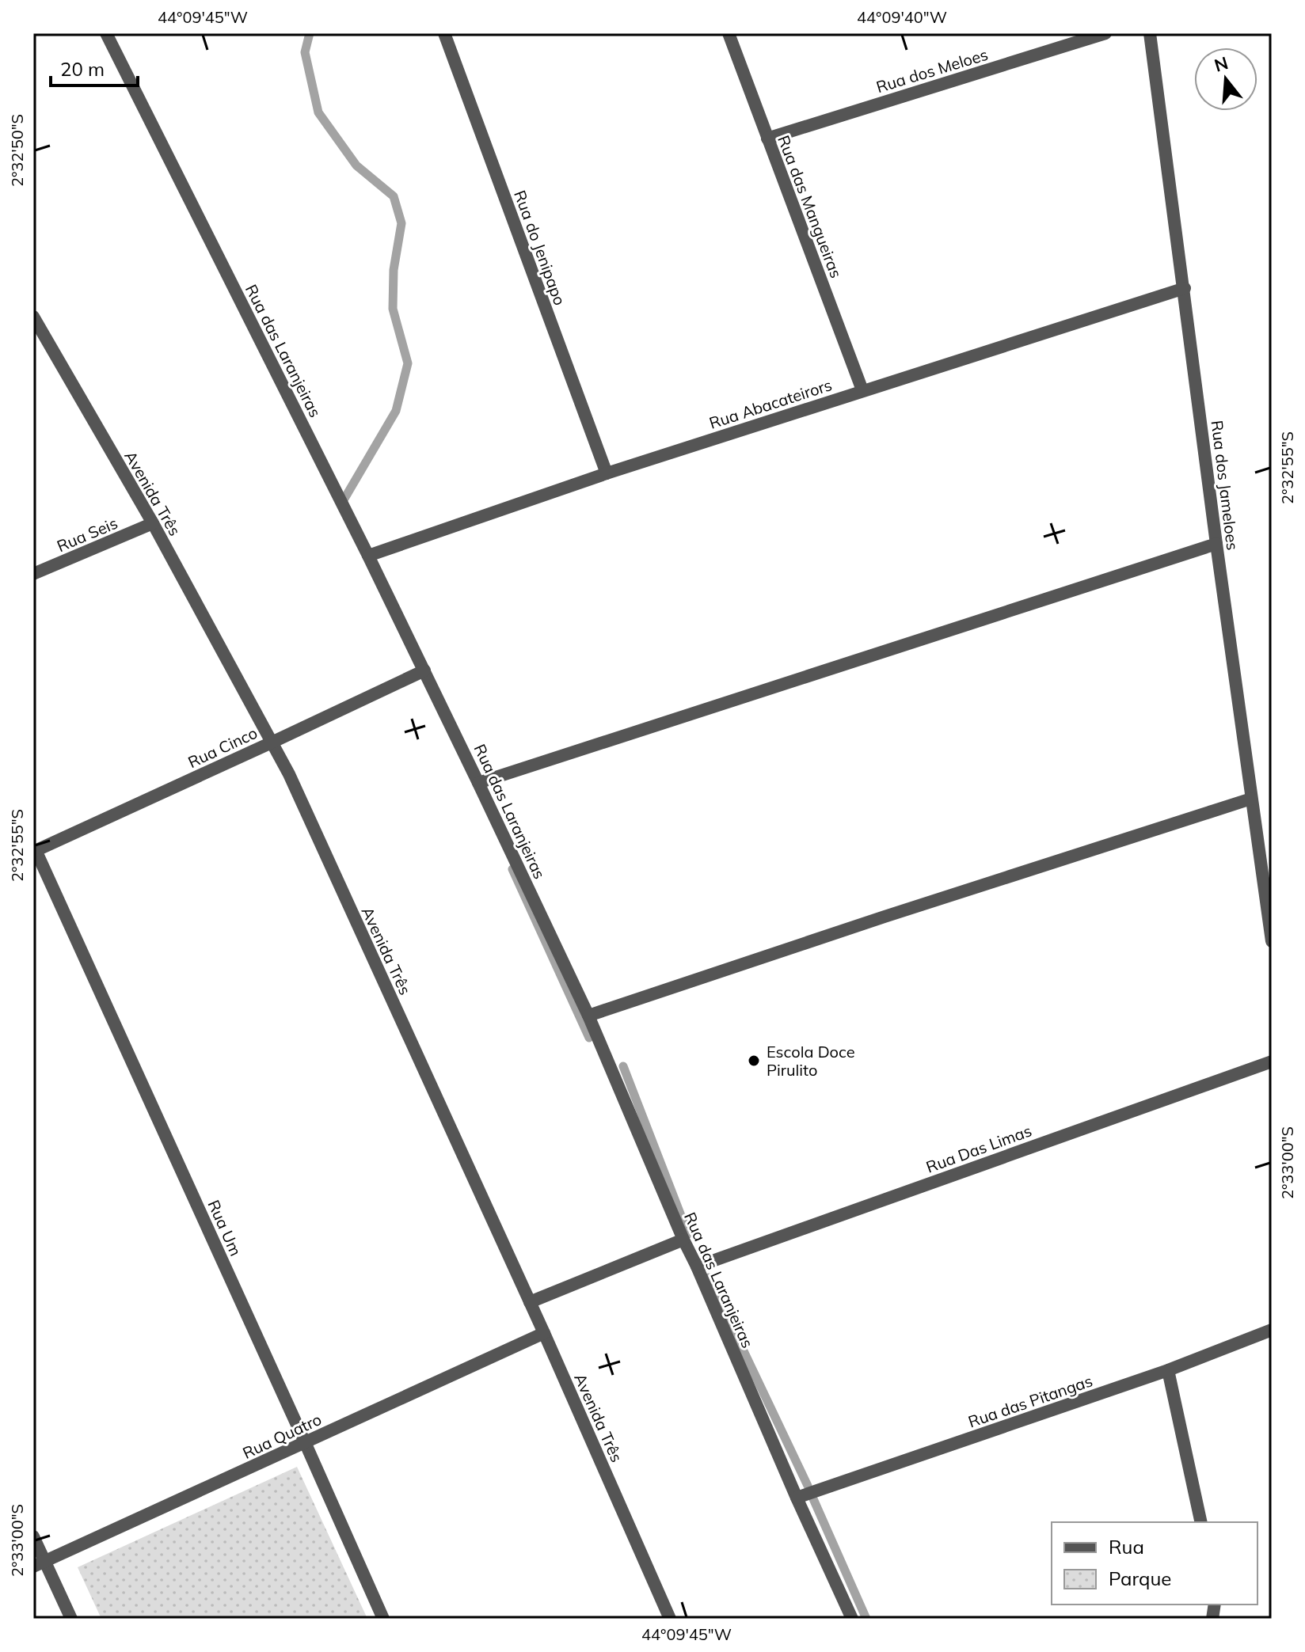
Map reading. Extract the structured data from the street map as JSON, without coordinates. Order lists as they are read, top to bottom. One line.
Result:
{"streets":{"street":["Rua dos Meloes","Rua das Mangueiras","Rua do Jenipapo","Rua das Laranjeiras","Rua Abacateirors","Rua dos Jameloes","Avenida Três","Rua Seis","Rua Cinco","Rua Das Limas","Rua Um","Rua das Pitangas","Rua Quatro"]},"crossings":[["Rua dos Meloes","Rua das Mangueiras"],["Rua das Mangueiras","Rua Abacateirors"],["Rua do Jenipapo","Rua Abacateirors"],["Rua das Laranjeiras","Rua Abacateirors"],["Rua das Laranjeiras","Rua Cinco"],["Rua das Laranjeiras","Rua Das Limas"],["Rua das Laranjeiras","Rua das Pitangas"],["Rua Abacateirors","Rua dos Jameloes"],["Avenida Três","Rua Seis"],["Avenida Três","Rua Cinco"],["Avenida Três","Rua Quatro"],["Rua Cinco","Rua Um"],["Rua Um","Rua Quatro"]],"places":["Escola Doce Pirulito"],"legend":["Rua","Parque"],"scale_bar":"20 m","north":"top","coordinates":["44°09'45\"W","44°09'40\"W","2°32'50\"S","2°32'55\"S","2°33'00\"S"]}
